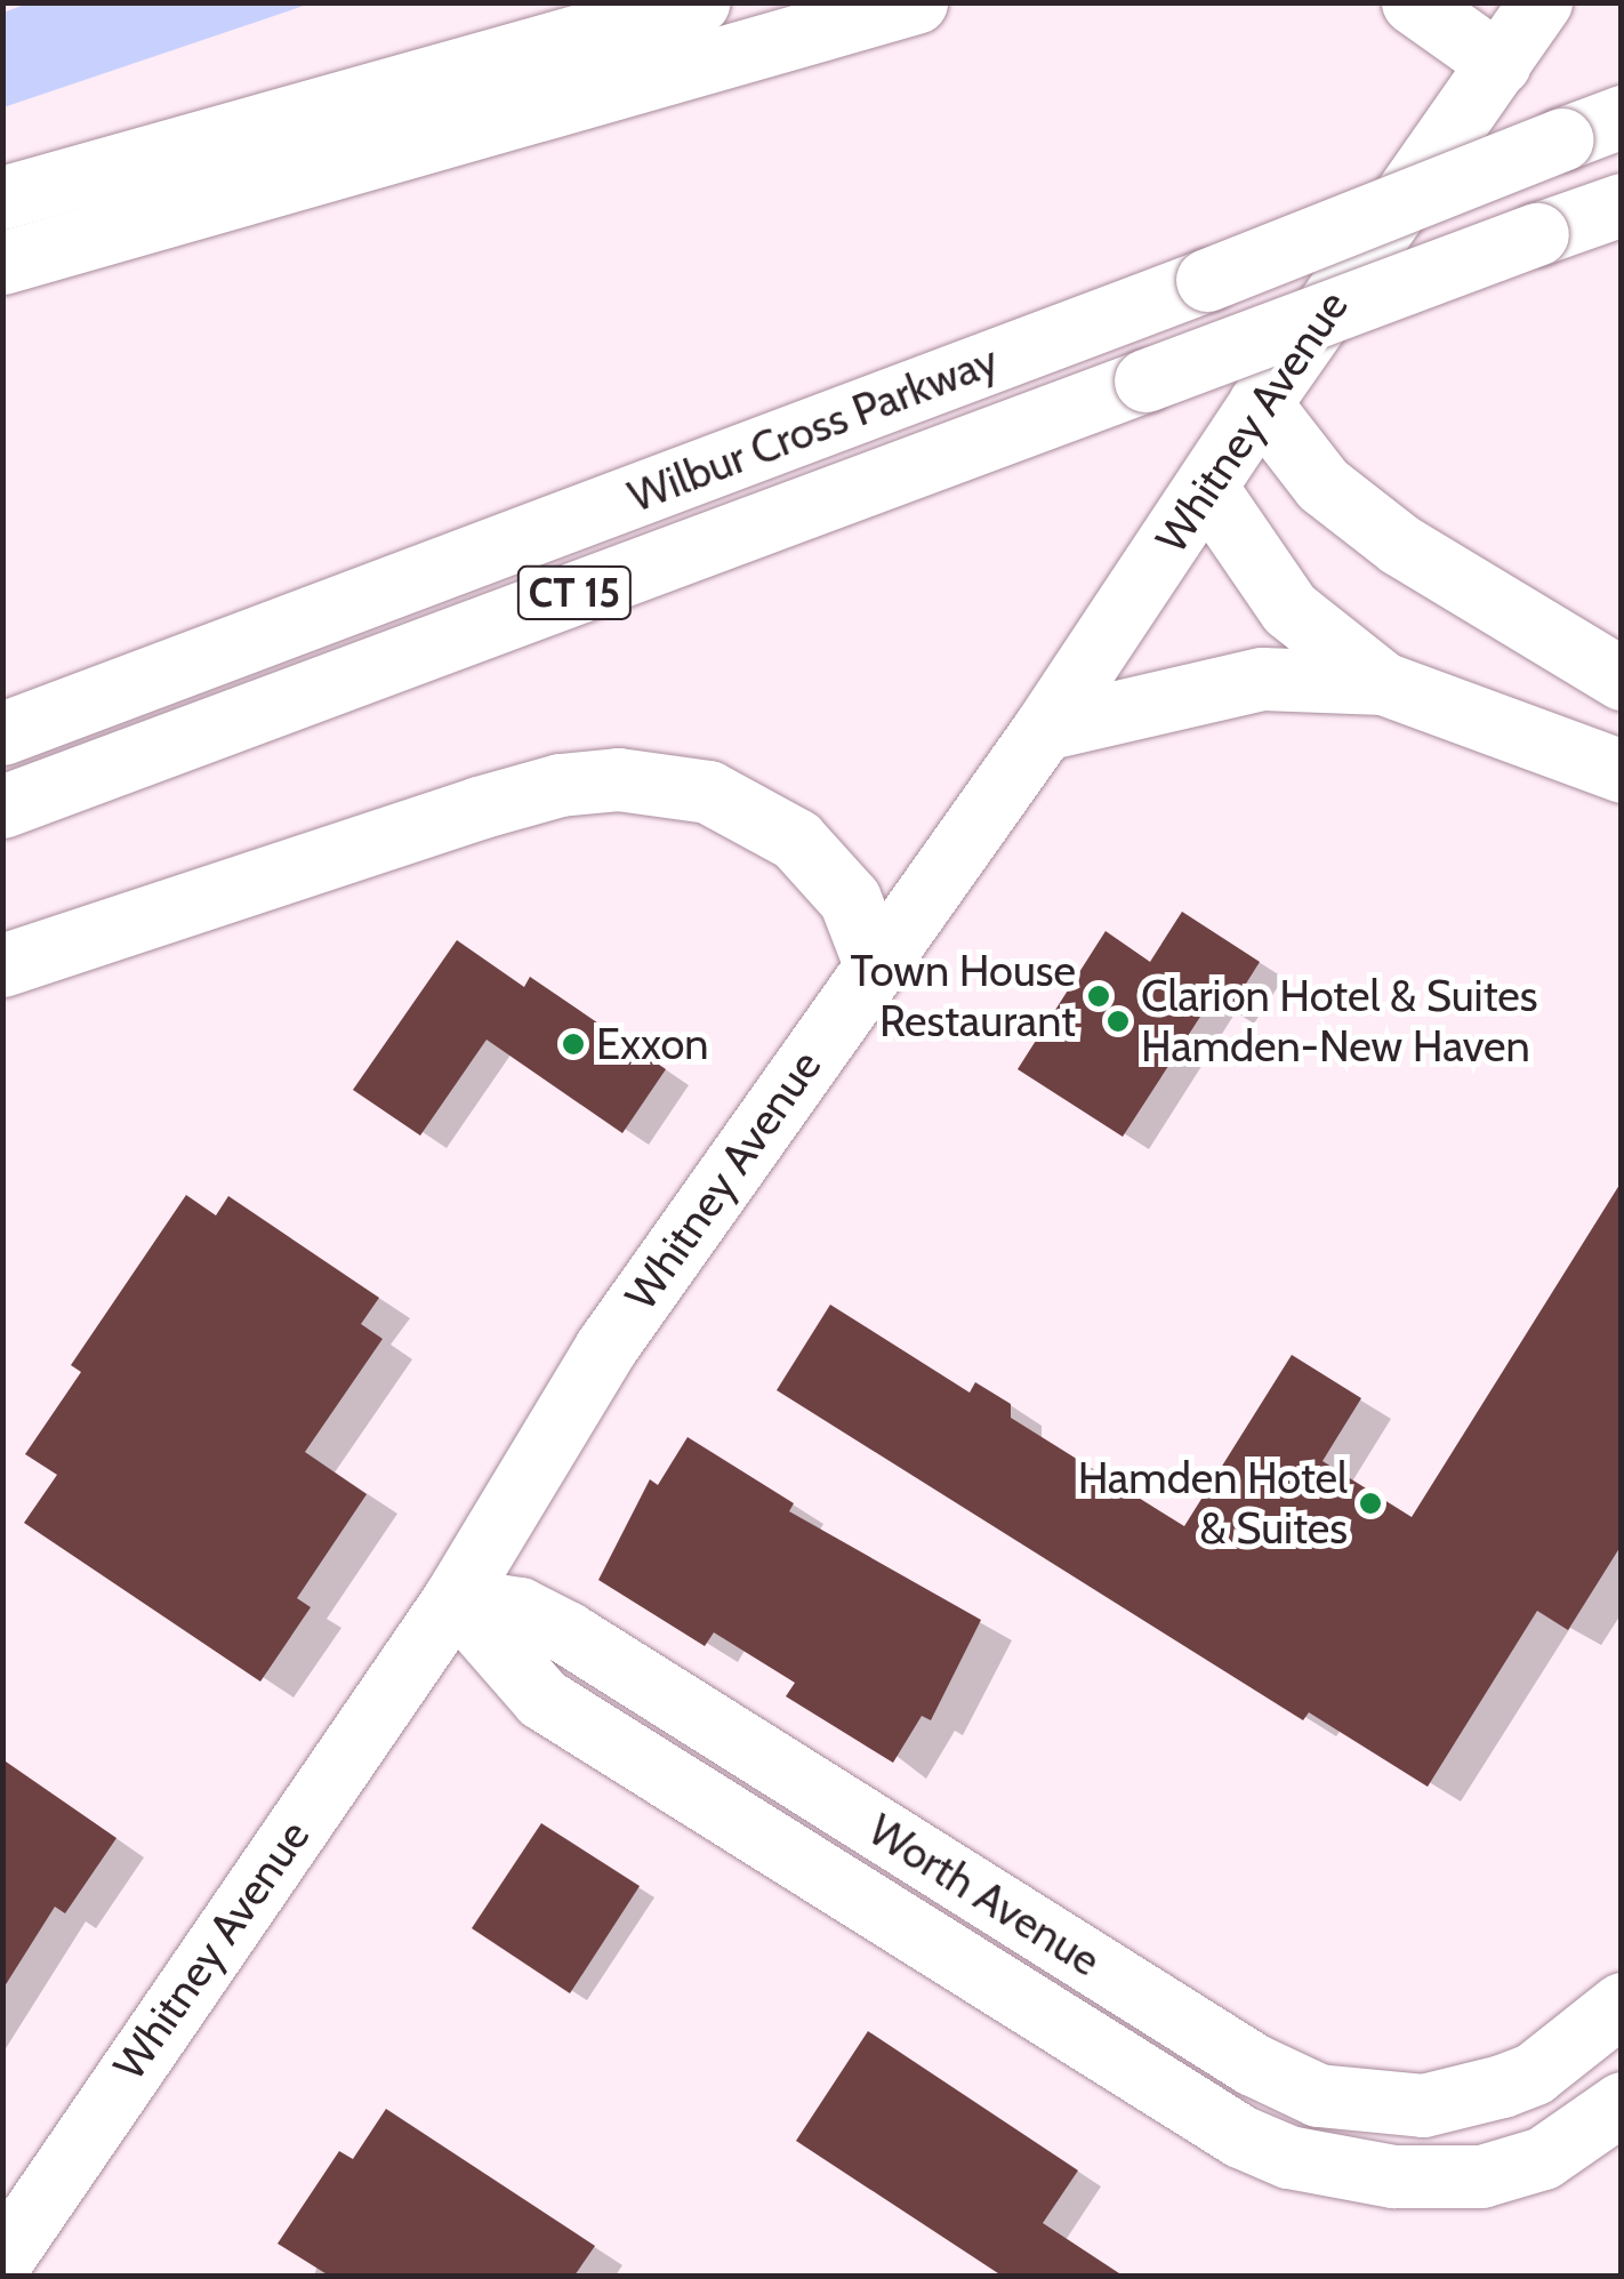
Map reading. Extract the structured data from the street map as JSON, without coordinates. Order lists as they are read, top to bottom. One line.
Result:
{"streets":{"main road":["Whitney Avenue","Wilbur Cross Parkway","CT 15","Worth Avenue"]},"crossings":[["Whitney Avenue","Worth Avenue"]],"places":["Town House Restaurant","Clarion Hotel & Suites Hamden-New Haven","Exxon","Hamden Hotel & Suites"]}
